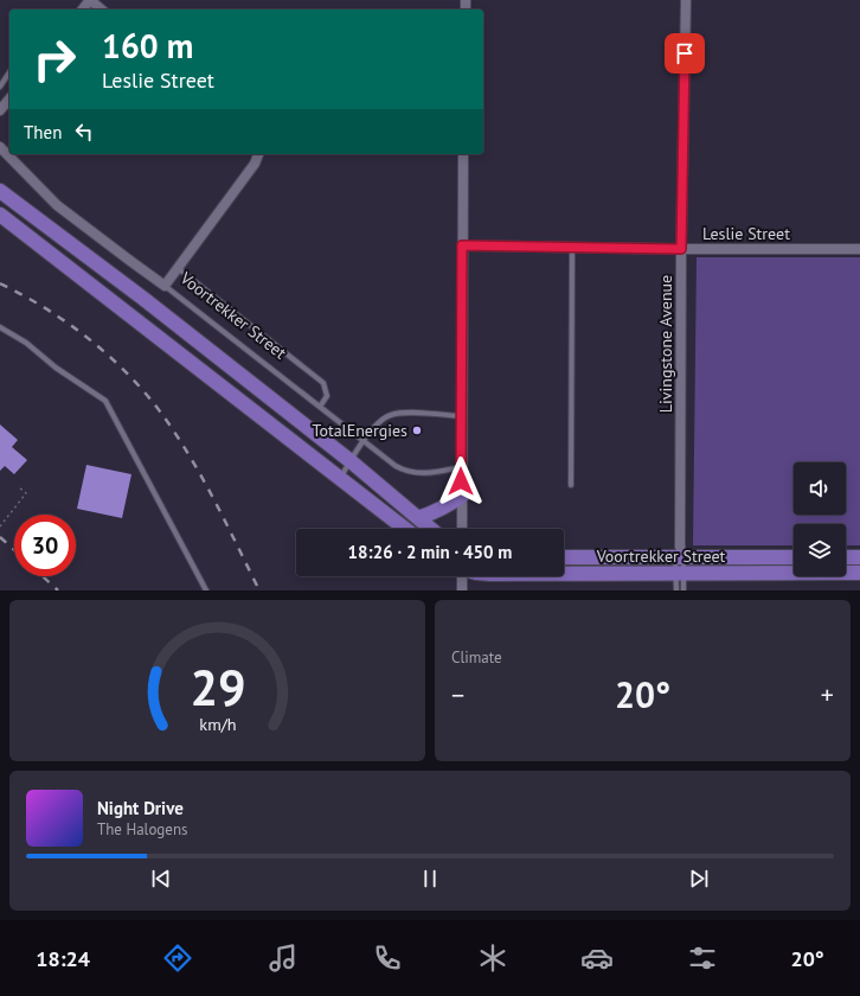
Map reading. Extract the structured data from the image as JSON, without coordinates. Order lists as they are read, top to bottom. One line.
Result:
{"streets":{"main road":["Voortrekker Street"],"street":["Leslie Street","Livingstone Avenue"]},"crossings":[["Leslie Street","Livingstone Avenue"],["Voortrekker Street","Livingstone Avenue"]],"places":["TotalEnergies"],"page":{"turn":["160 m","Leslie Street"],"then":"Then","limit":"30","trip":"18:26 · 2 min · 450 m","tile":"Climate","heat":["−","20°","+"],"song":["Night Drive","The Halogens"],"tabs":["18:24","20°"],"gauge":["29","km/h"]}}
